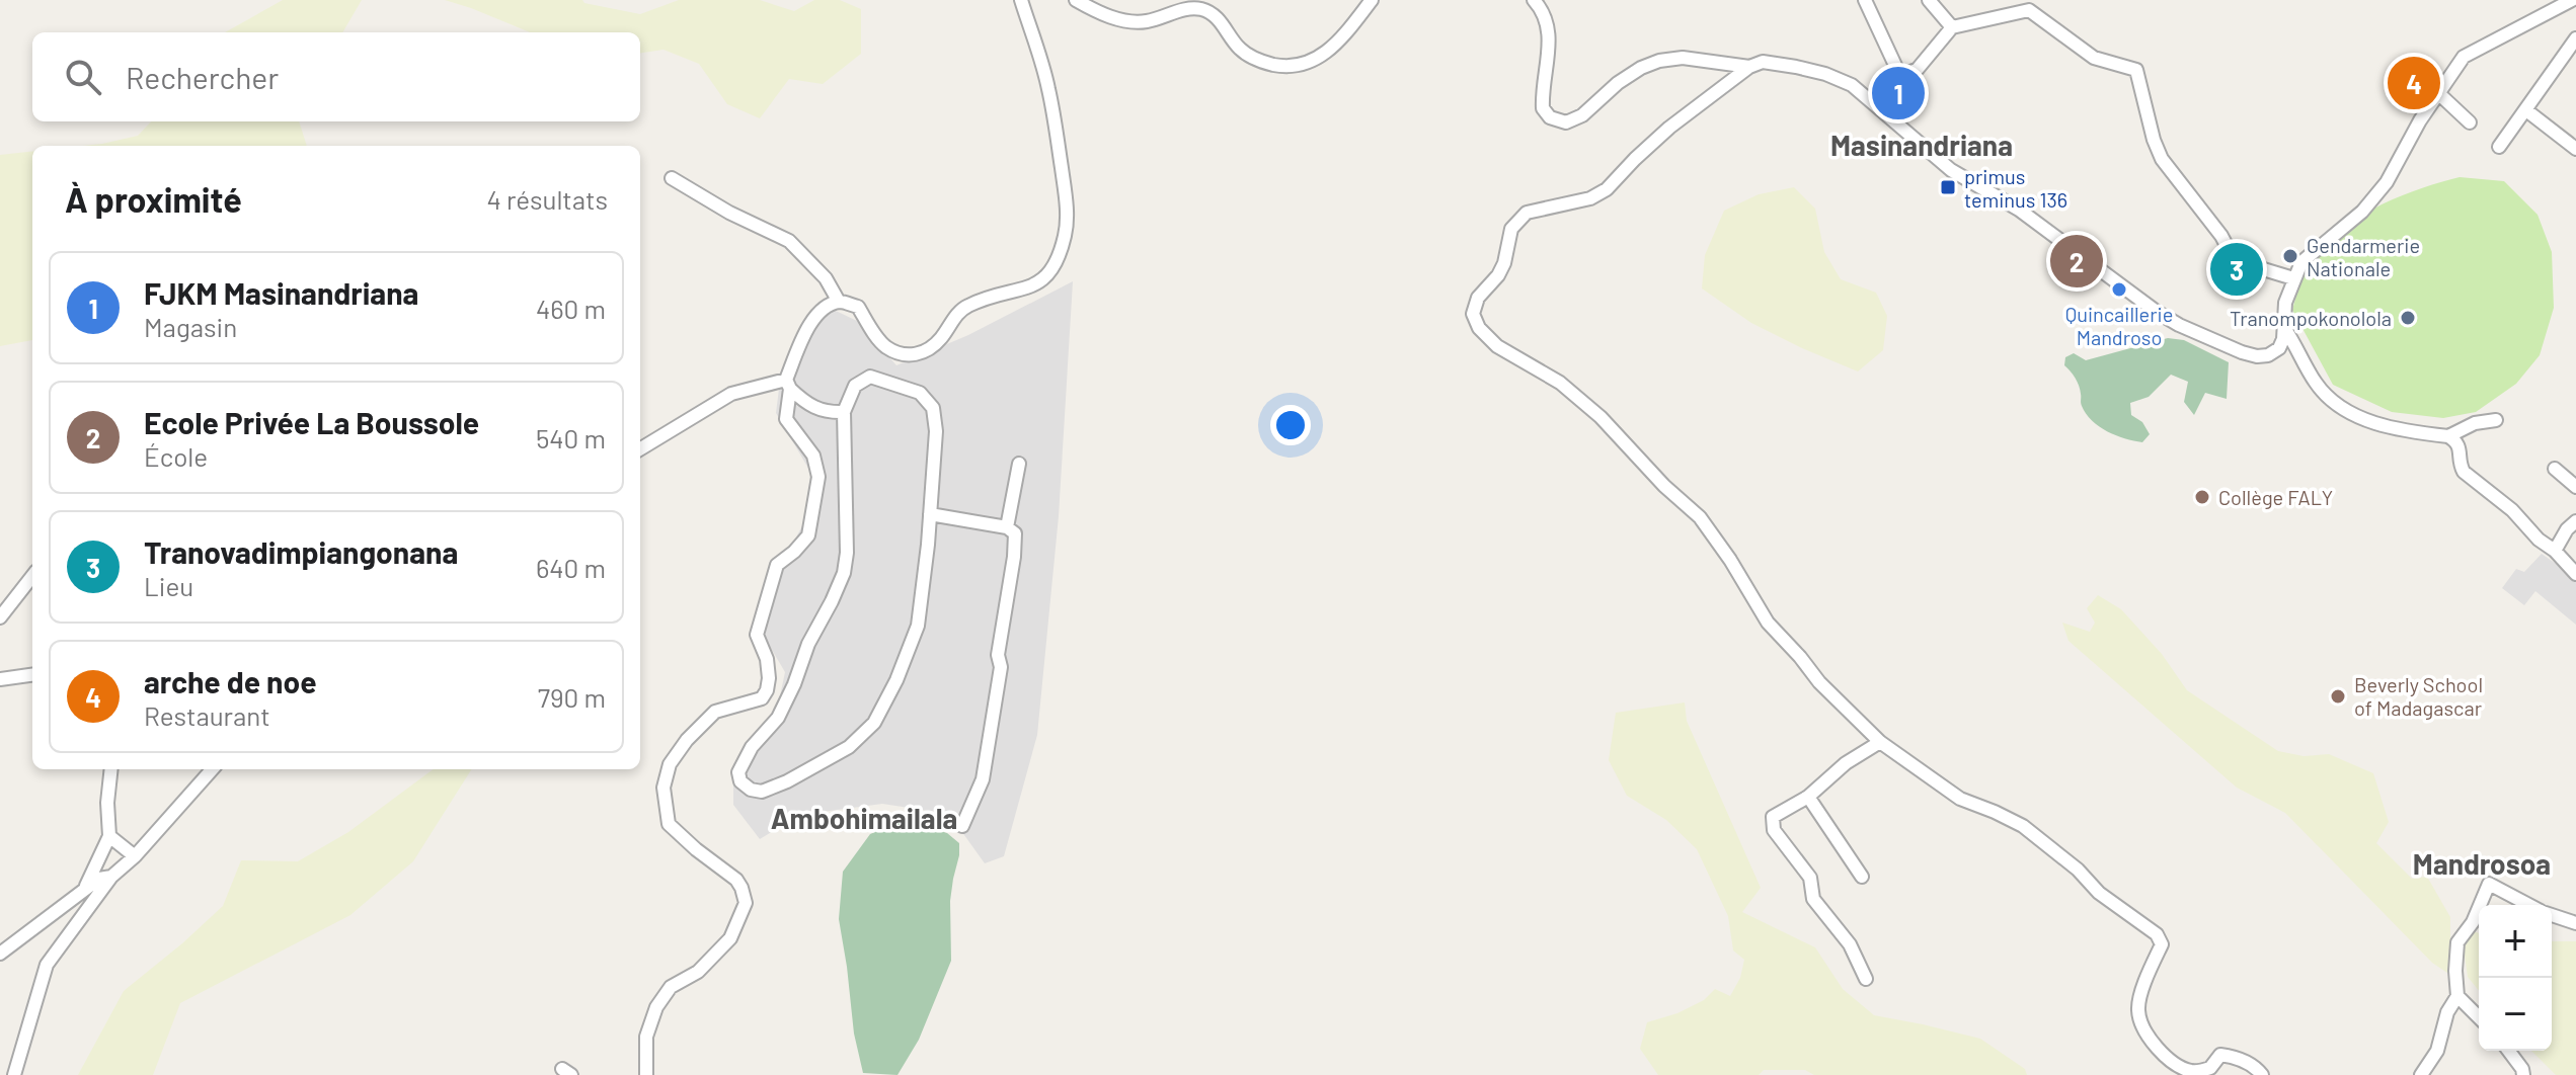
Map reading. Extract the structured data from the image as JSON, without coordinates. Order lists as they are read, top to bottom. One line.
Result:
{"districts":["Masinandriana","Ambohimailala","Mandrosoa"],"places":{"transit":["primus teminus 136"],"other":["Gendarmerie Nationale","Quincaillerie Mandroso","Tranompokonolola","Collège FALY","Beverly School of Madagascar"]},"page":{"search":"Rechercher","pins":["4","1","2","3"],"heading":["À proximité","4 résultats"],"list":[{"mark":"1","name":"FJKM Masinandriana","note":"Magasin","value":"460 m"},{"mark":"2","name":"Ecole Privée La Boussole","note":"École","value":"540 m"},{"mark":"3","name":"Tranovadimpiangonana","note":"Lieu","value":"640 m"},{"mark":"4","name":"arche de noe","note":"Restaurant","value":"790 m"}],"map_buttons":["+","−"]}}
